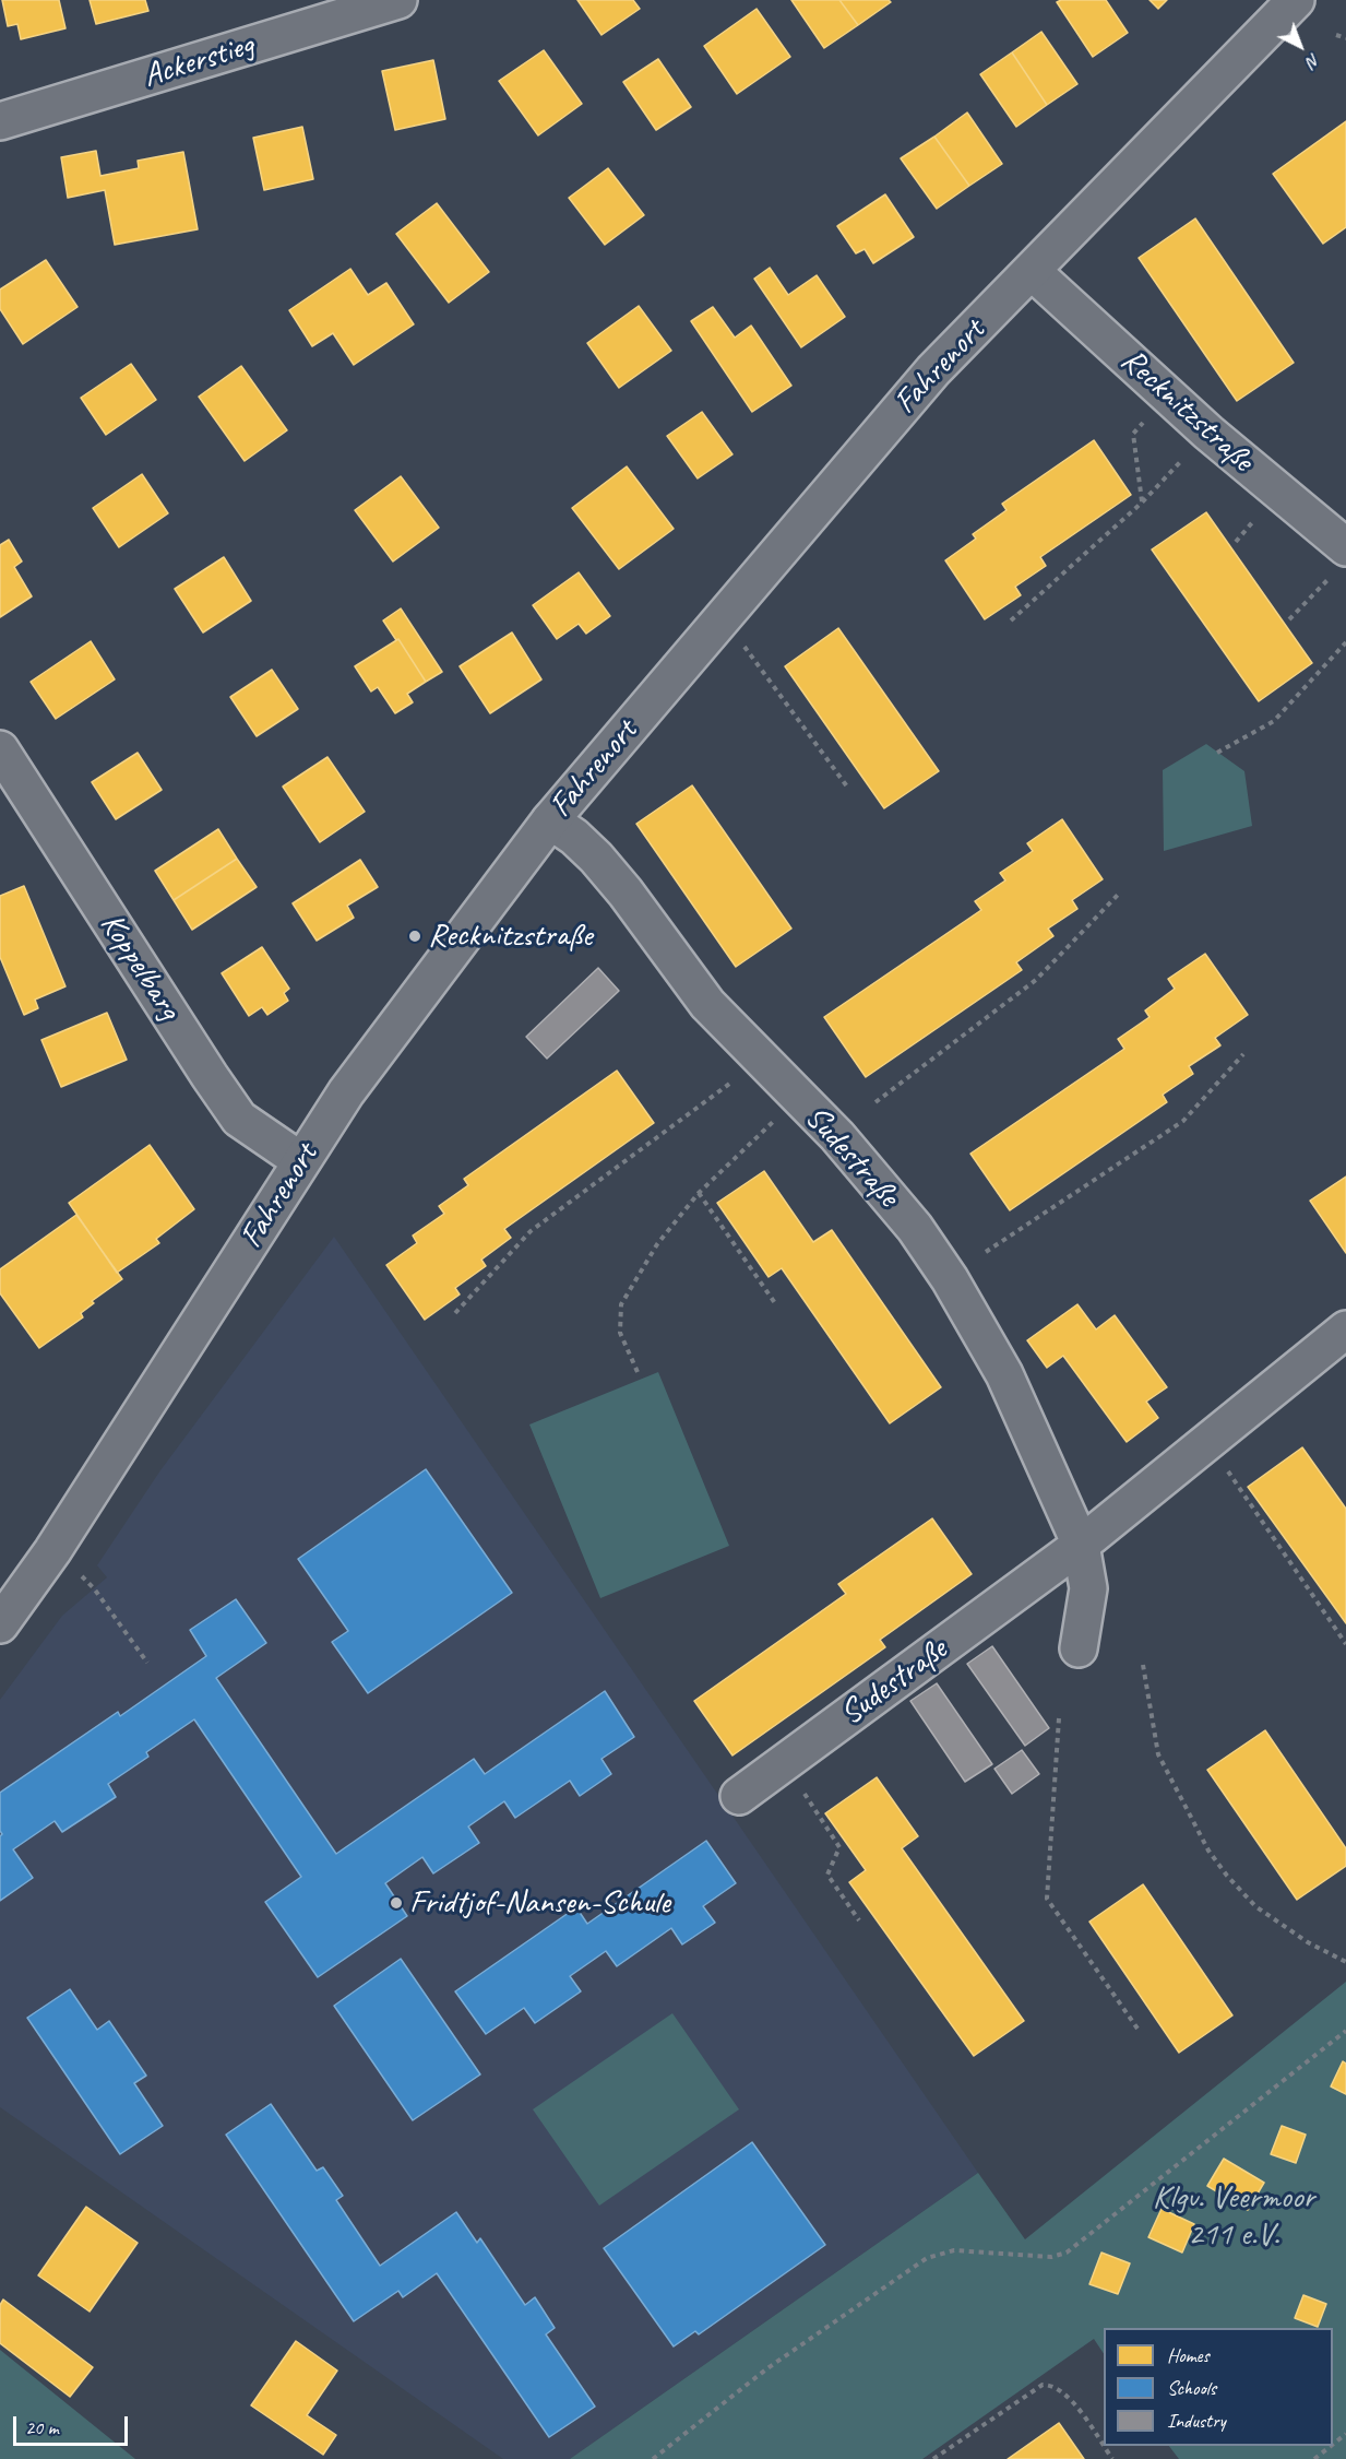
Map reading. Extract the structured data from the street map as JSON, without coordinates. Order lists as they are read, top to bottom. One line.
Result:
{"streets":{"street":["Ackerstieg","Fahrenort","Recknitzstraße","Koppelbarg","Sudestraße"]},"crossings":[["Fahrenort","Recknitzstraße"],["Fahrenort","Koppelbarg"],["Fahrenort","Sudestraße"]],"parks":["Klgv. Veermoor 211 e.V."],"places":["Recknitzstraße","Fridtjof-Nansen-Schule"],"legend":["Homes","Schools","Industry"],"scale_bar":"20 m","north":"bottom right"}
